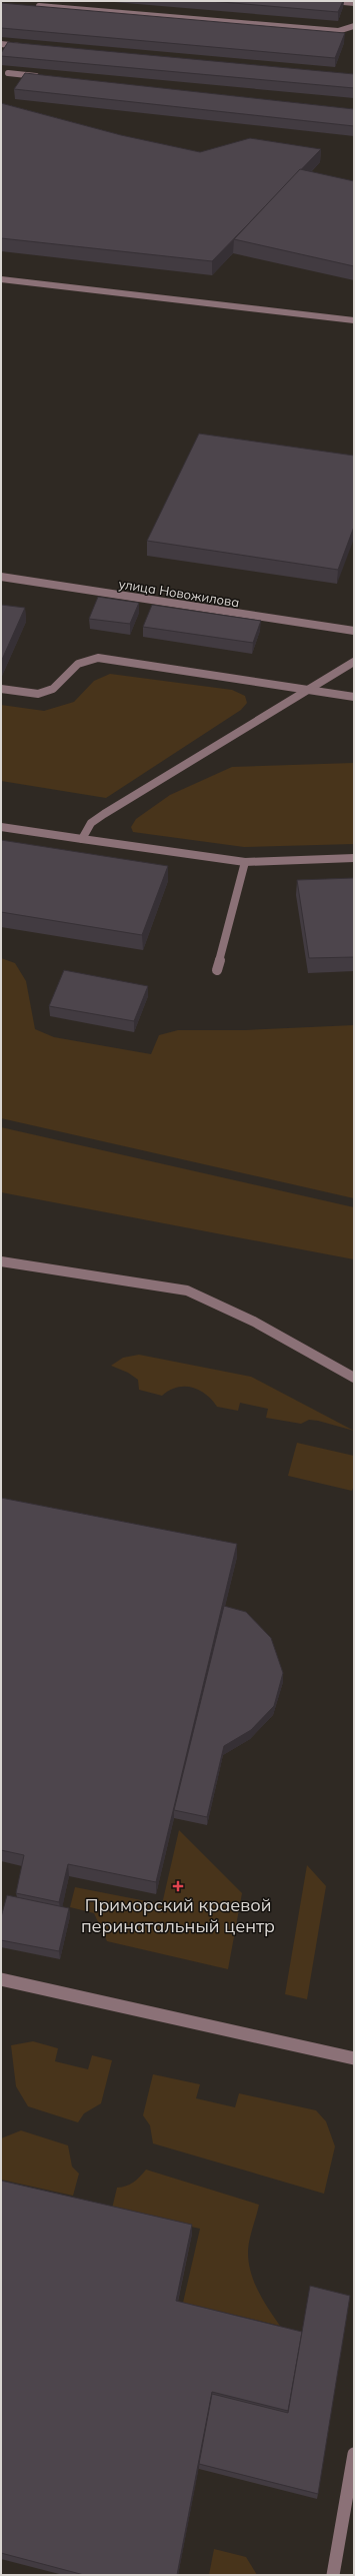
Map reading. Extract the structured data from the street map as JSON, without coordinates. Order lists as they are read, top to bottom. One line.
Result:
{"streets":{"lane":["улица Новожилова"]},"places":{"health":["Приморский краевой перинатальный центр"]}}
